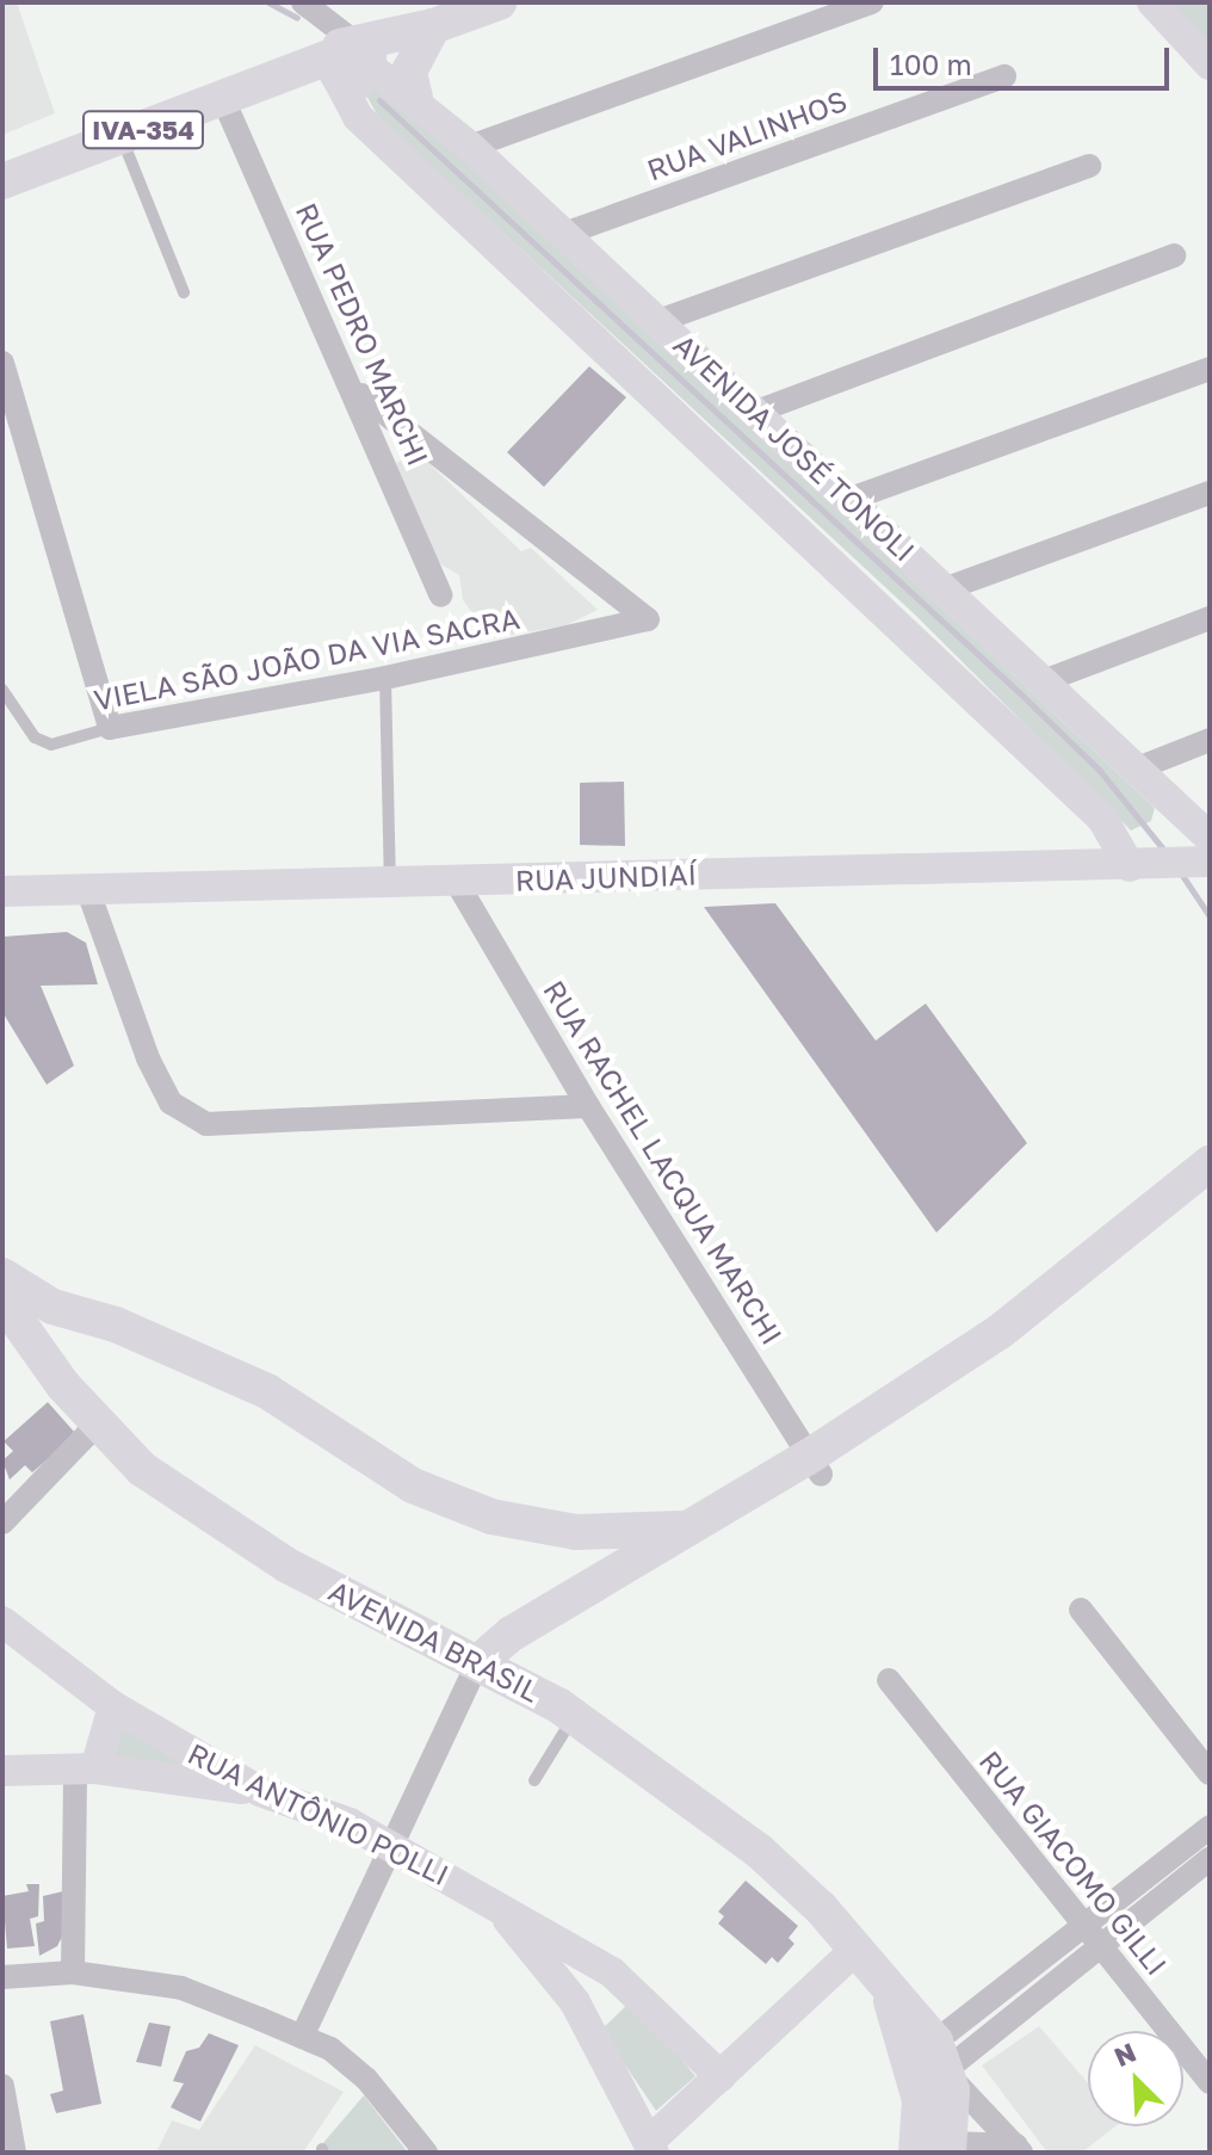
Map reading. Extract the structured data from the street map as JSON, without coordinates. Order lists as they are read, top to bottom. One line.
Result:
{"streets":{"main road":["IVA-354","AVENIDA JOSÉ TONOLI","RUA JUNDIAÍ","AVENIDA BRASIL","RUA ANTÔNIO POLLI"],"street":["RUA VALINHOS","RUA PEDRO MARCHI","VIELA SÃO JOÃO DA VIA SACRA","RUA RACHEL LACQUA MARCHI","RUA GIACOMO GILLI"]},"crossings":[["IVA-354","RUA PEDRO MARCHI"],["IVA-354","AVENIDA JOSÉ TONOLI"],["RUA VALINHOS","AVENIDA JOSÉ TONOLI"],["RUA PEDRO MARCHI","VIELA SÃO JOÃO DA VIA SACRA"],["AVENIDA JOSÉ TONOLI","RUA JUNDIAÍ"],["RUA JUNDIAÍ","RUA RACHEL LACQUA MARCHI"]],"scale_bar":"100 m","north":"top left"}
